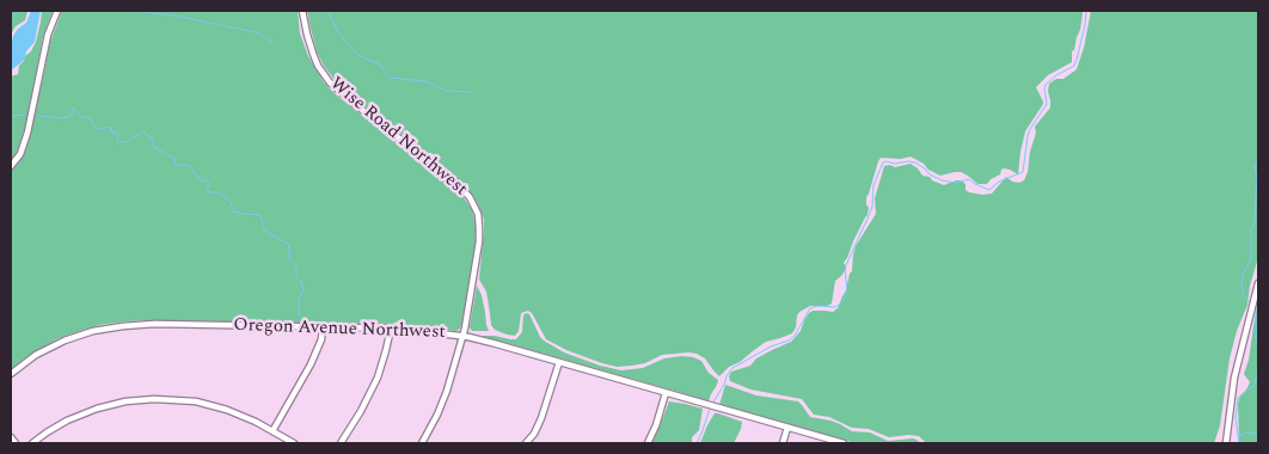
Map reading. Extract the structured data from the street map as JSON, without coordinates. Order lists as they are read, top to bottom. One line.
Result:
{"streets":{"street":["Wise Road Northwest","Oregon Avenue Northwest"]},"crossings":[["Wise Road Northwest","Oregon Avenue Northwest"]]}
